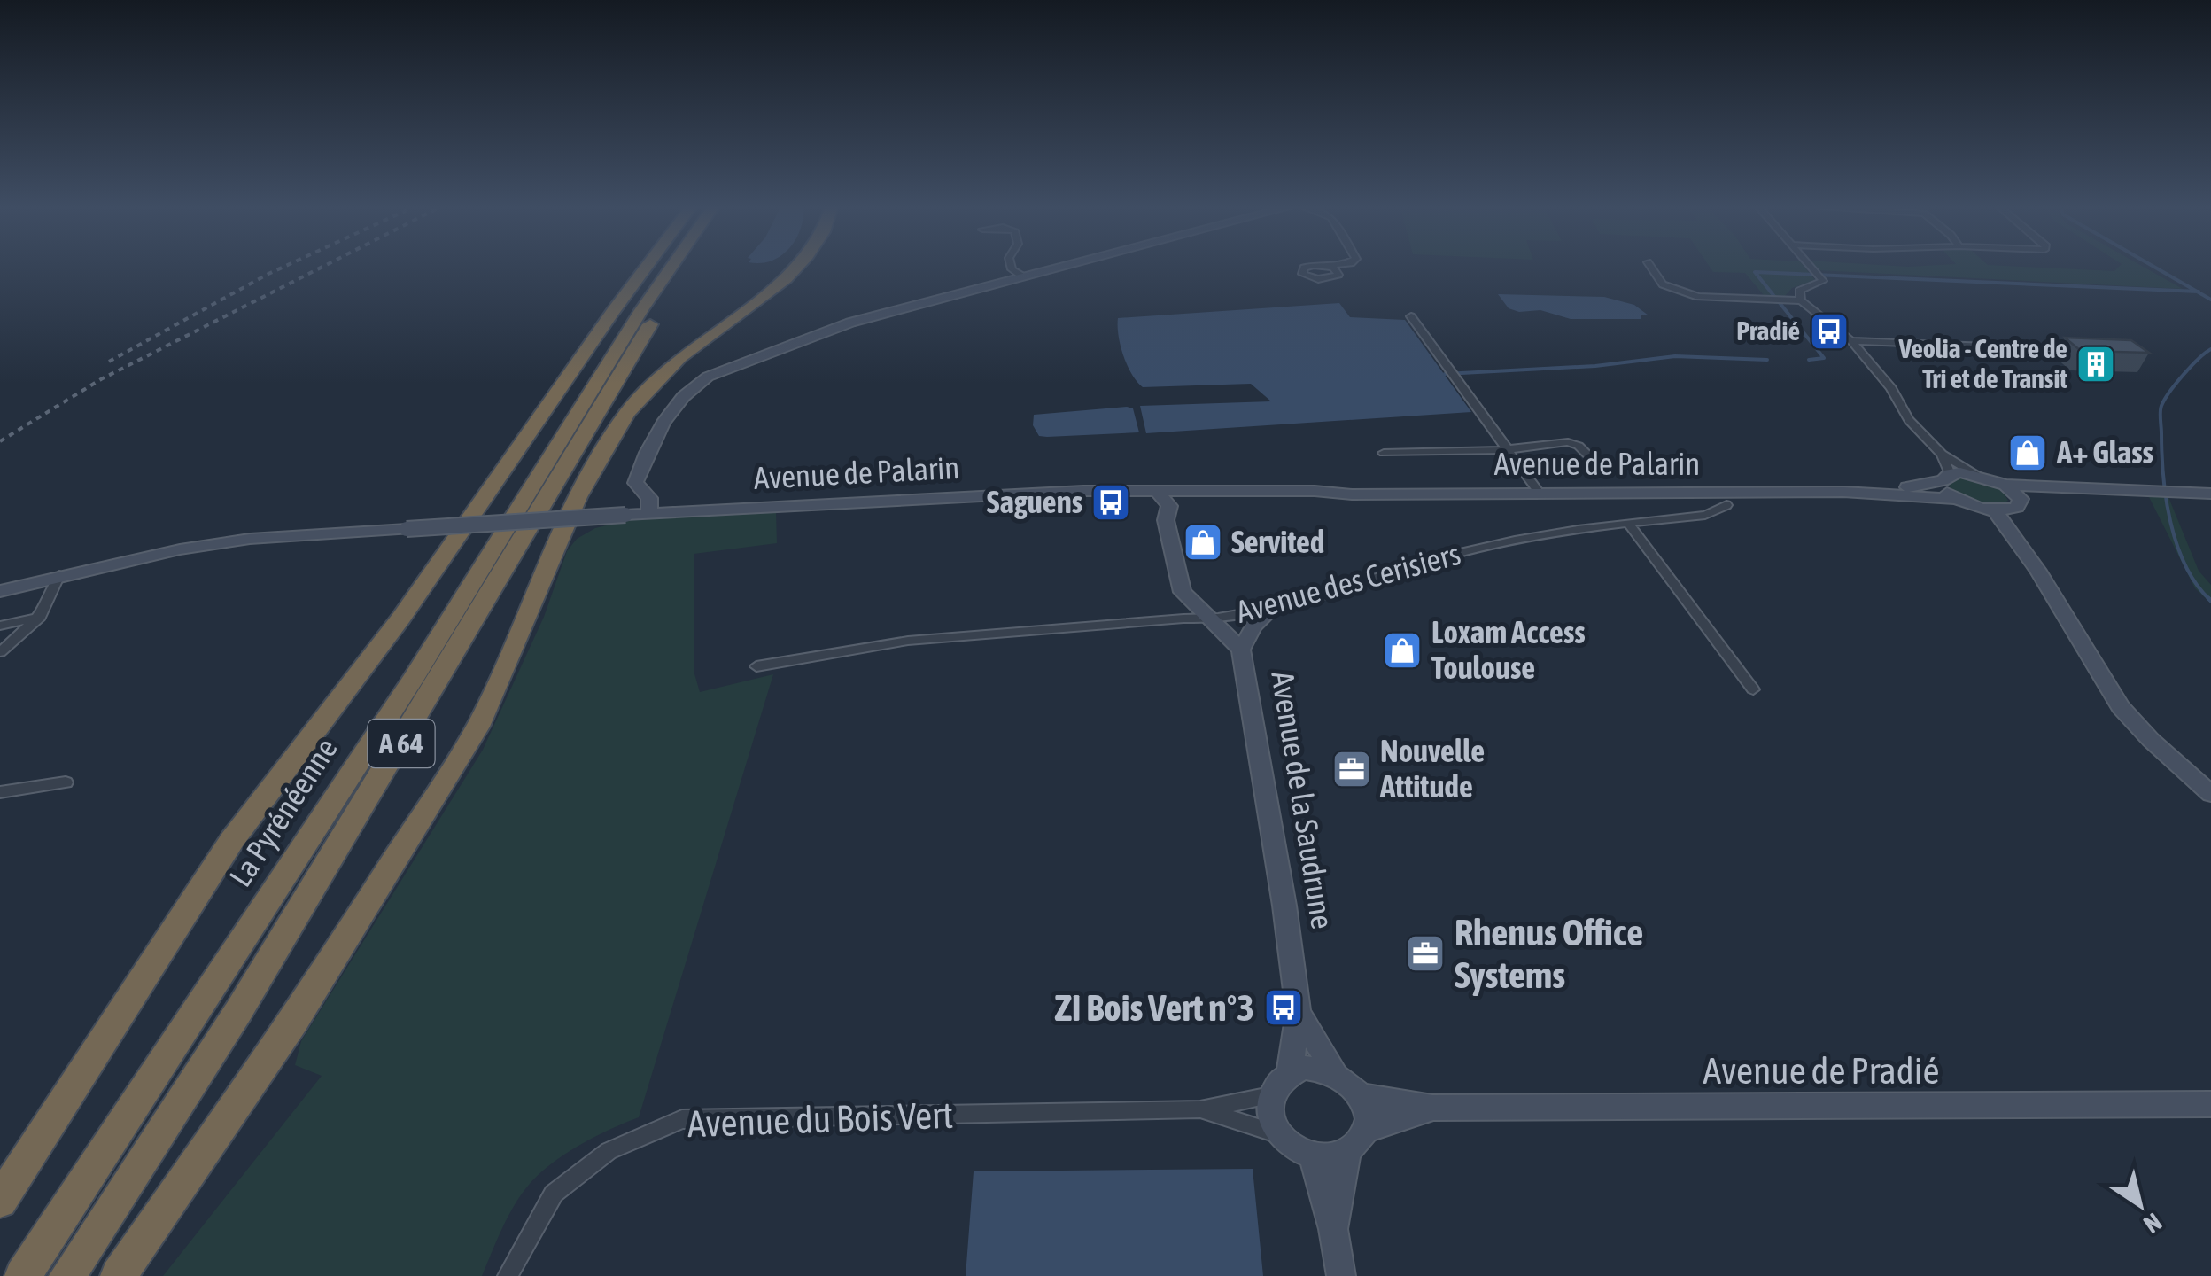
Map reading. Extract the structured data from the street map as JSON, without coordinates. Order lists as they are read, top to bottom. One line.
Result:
{"streets":{"highway":["A 64","La Pyrénéenne"],"street":["Avenue de Palarin","Avenue des Cerisiers","Avenue de la Saudrune","Avenue de Pradié","Avenue du Bois Vert"]},"crossings":[["Avenue de Palarin","Avenue de la Saudrune"],["Avenue des Cerisiers","Avenue de la Saudrune"],["Avenue de la Saudrune","Avenue de Pradié"],["Avenue de la Saudrune","Avenue du Bois Vert"],["Avenue de Pradié","Avenue du Bois Vert"]],"places":{"bus stop":["Pradié","Saguens","ZI Bois Vert n°3"],"building":["Veolia - Centre de Tri et de Transit"],"shop":["A+ Glass","Servited","Loxam Access Toulouse"],"office":["Nouvelle Attitude","Rhenus Office Systems"]},"north":"bottom right"}
